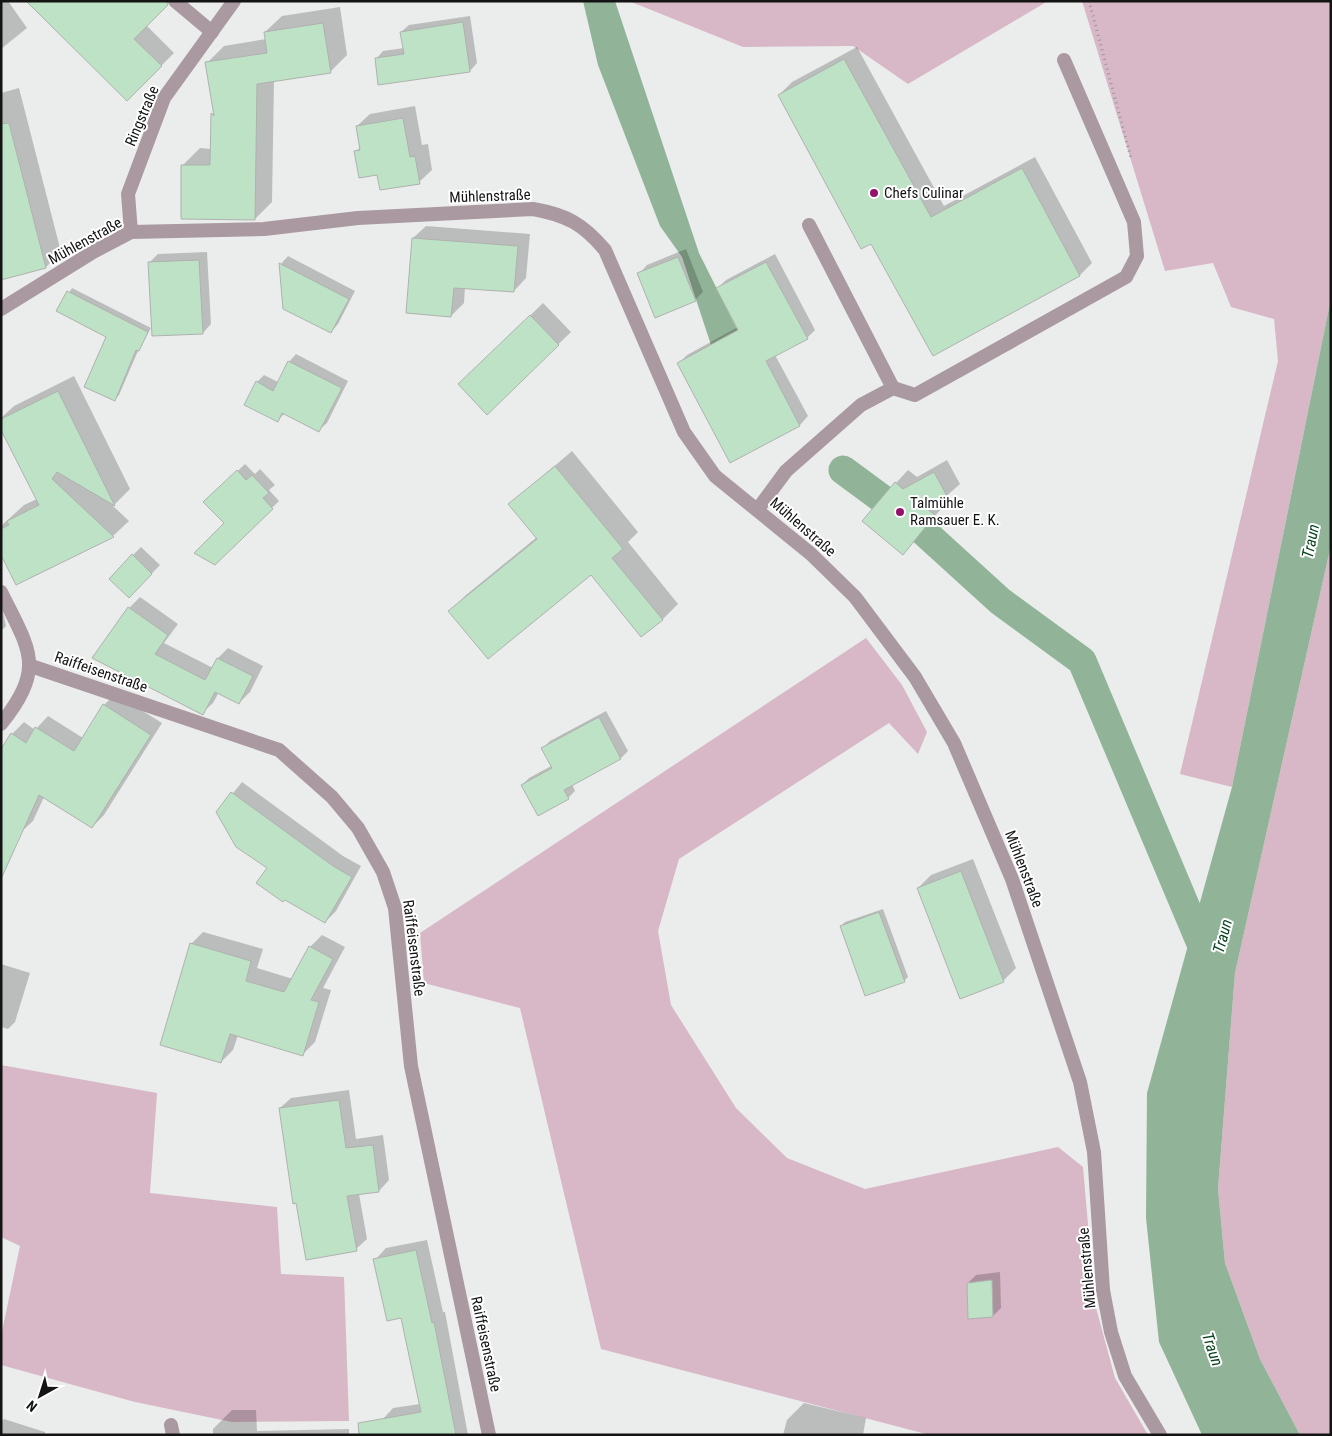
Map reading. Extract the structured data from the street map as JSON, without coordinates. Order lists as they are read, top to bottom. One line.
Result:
{"streets":{"street":["Ringstraße","Mühlenstraße","Raiffeisenstraße"]},"crossings":[["Ringstraße","Mühlenstraße"]],"water":["Traun"],"places":["Chefs Culinar","Talmühle Ramsauer E. K."],"north":"bottom left"}
